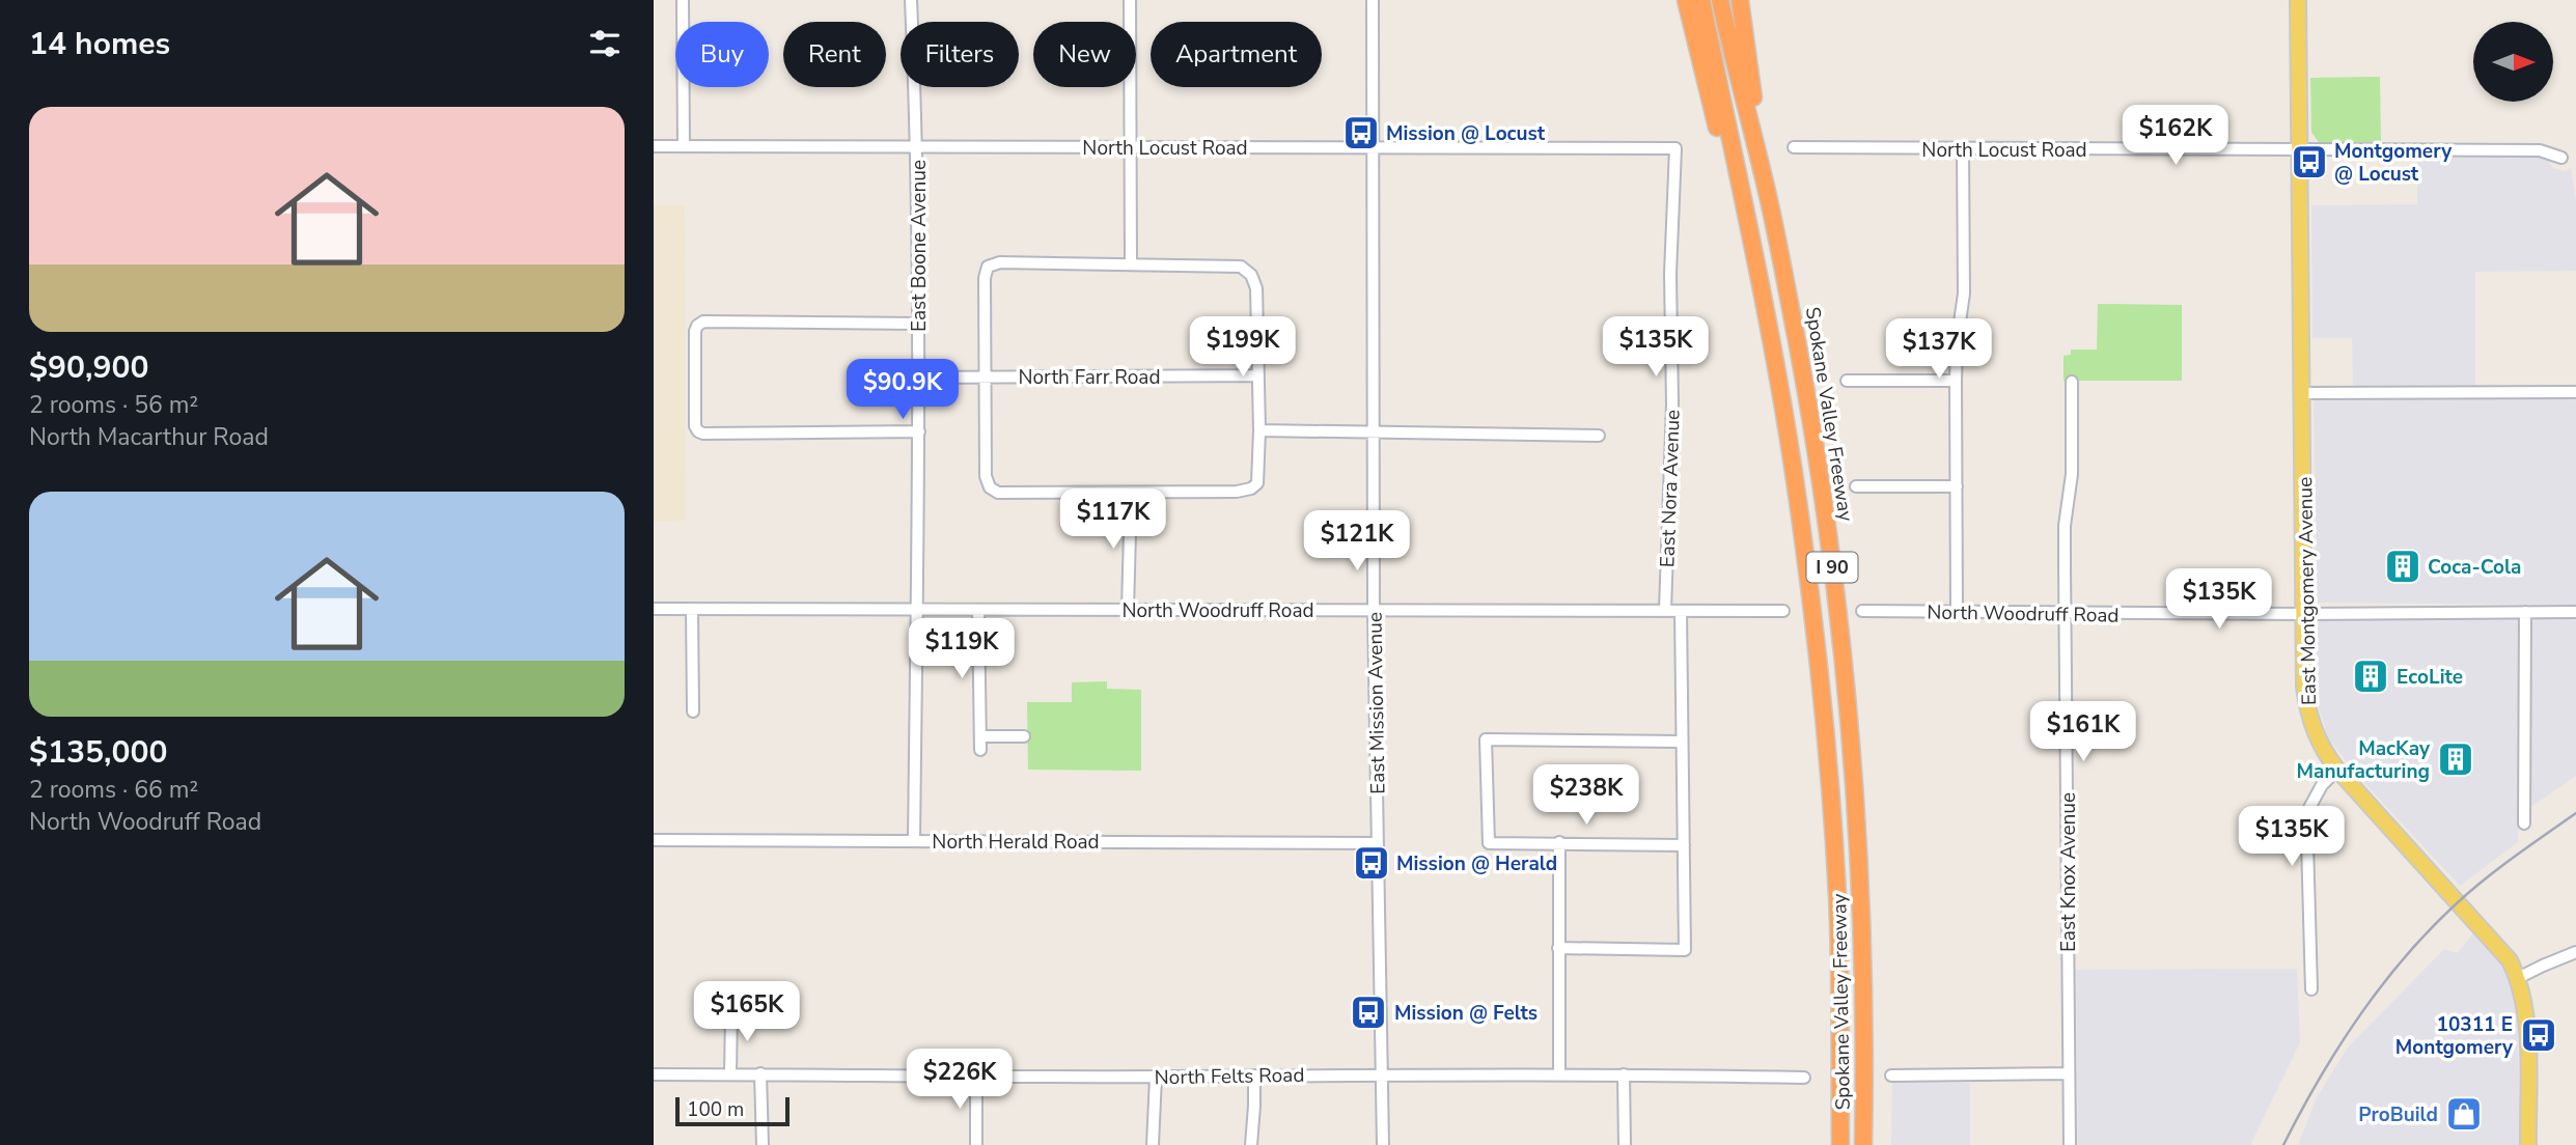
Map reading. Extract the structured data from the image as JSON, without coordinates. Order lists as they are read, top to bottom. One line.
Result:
{"streets":{"highway":["Spokane Valley Freeway","I 90"],"main road":["East Montgomery Avenue"],"street":["North Locust Road","East Boone Avenue","North Farr Road","East Nora Avenue","North Woodruff Road","East Mission Avenue","North Herald Road","East Knox Avenue","North Felts Road"]},"crossings":[["North Locust Road","East Boone Avenue"],["North Locust Road","East Nora Avenue"],["North Locust Road","East Montgomery Avenue"],["North Locust Road","East Mission Avenue"],["East Boone Avenue","North Farr Road"],["East Boone Avenue","North Woodruff Road"],["East Boone Avenue","North Herald Road"],["East Nora Avenue","North Woodruff Road"],["East Montgomery Avenue","North Woodruff Road"],["North Woodruff Road","East Mission Avenue"],["North Woodruff Road","East Knox Avenue"],["East Mission Avenue","North Herald Road"],["East Mission Avenue","North Felts Road"]],"places":{"bus stop":["Mission @ Locust","Montgomery @ Locust","Mission @ Herald","Mission @ Felts","10311 E Montgomery"],"building":["Coca-Cola","EcoLite","MacKay Manufacturing"],"shop":["ProBuild"]},"scale_bar":"100 m","north":"right","page":{"heading":"14 homes","chip":["Buy","Rent","Filters","New","Apartment"],"list":[{"name":"$90,900","note":"2 rooms · 56 m² · North Macarthur Road"},{"name":"$135,000","note":"2 rooms · 66 m² · North Woodruff Road"}],"price":["$162K","$199K","$135K","$137K","$90.9K","$117K","$121K","$135K","$119K","$161K","$238K","$135K","$165K","$226K"],"scale":"100 m"}}
